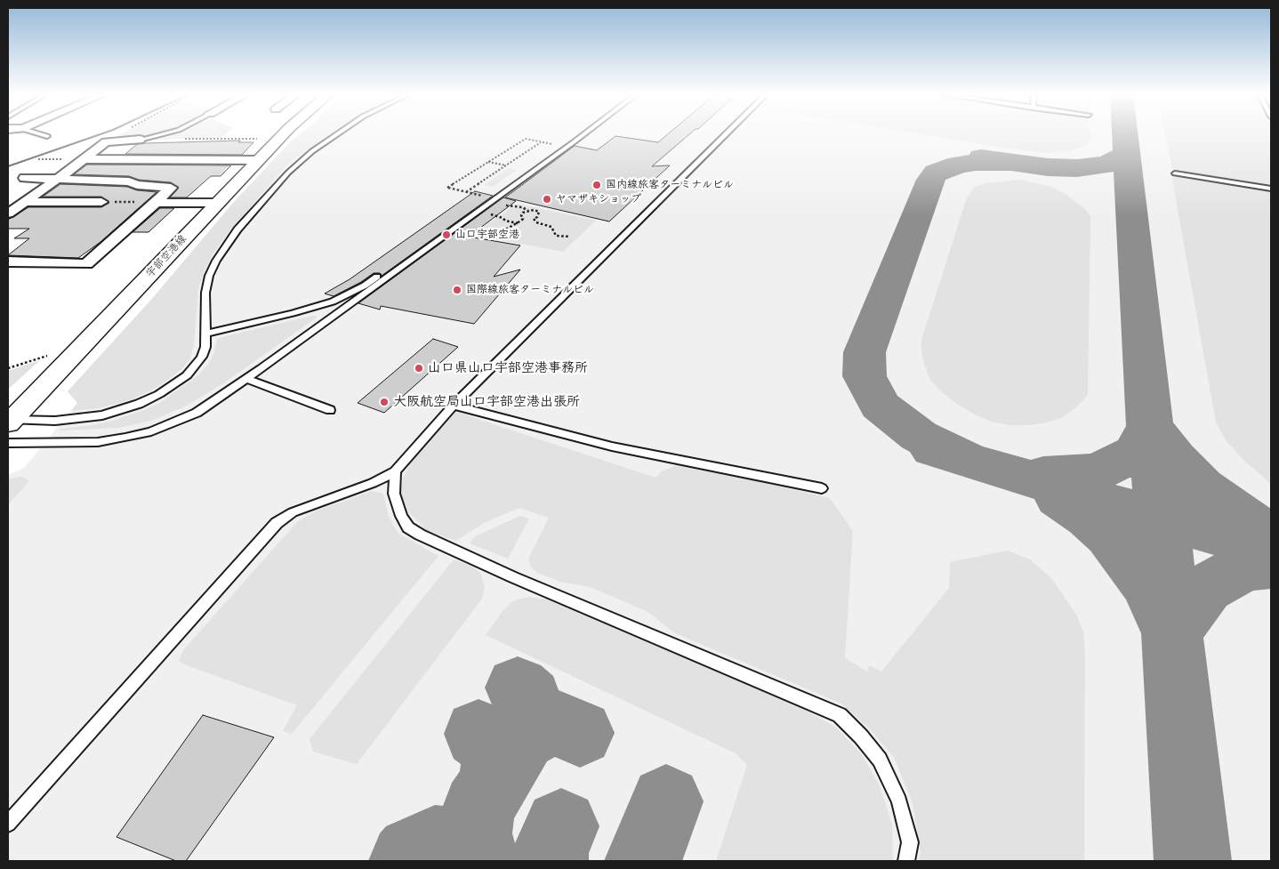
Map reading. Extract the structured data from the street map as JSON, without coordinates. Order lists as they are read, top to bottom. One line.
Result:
{"streets":{"main road":["宇部空港線"]},"places":["国内線旅客ターミナルビル","ヤマザキショップ","山口宇部空港","国際線旅客ターミナルビル","山口県山口宇部空港事務所","大阪航空局山口宇部空港出張所"]}
